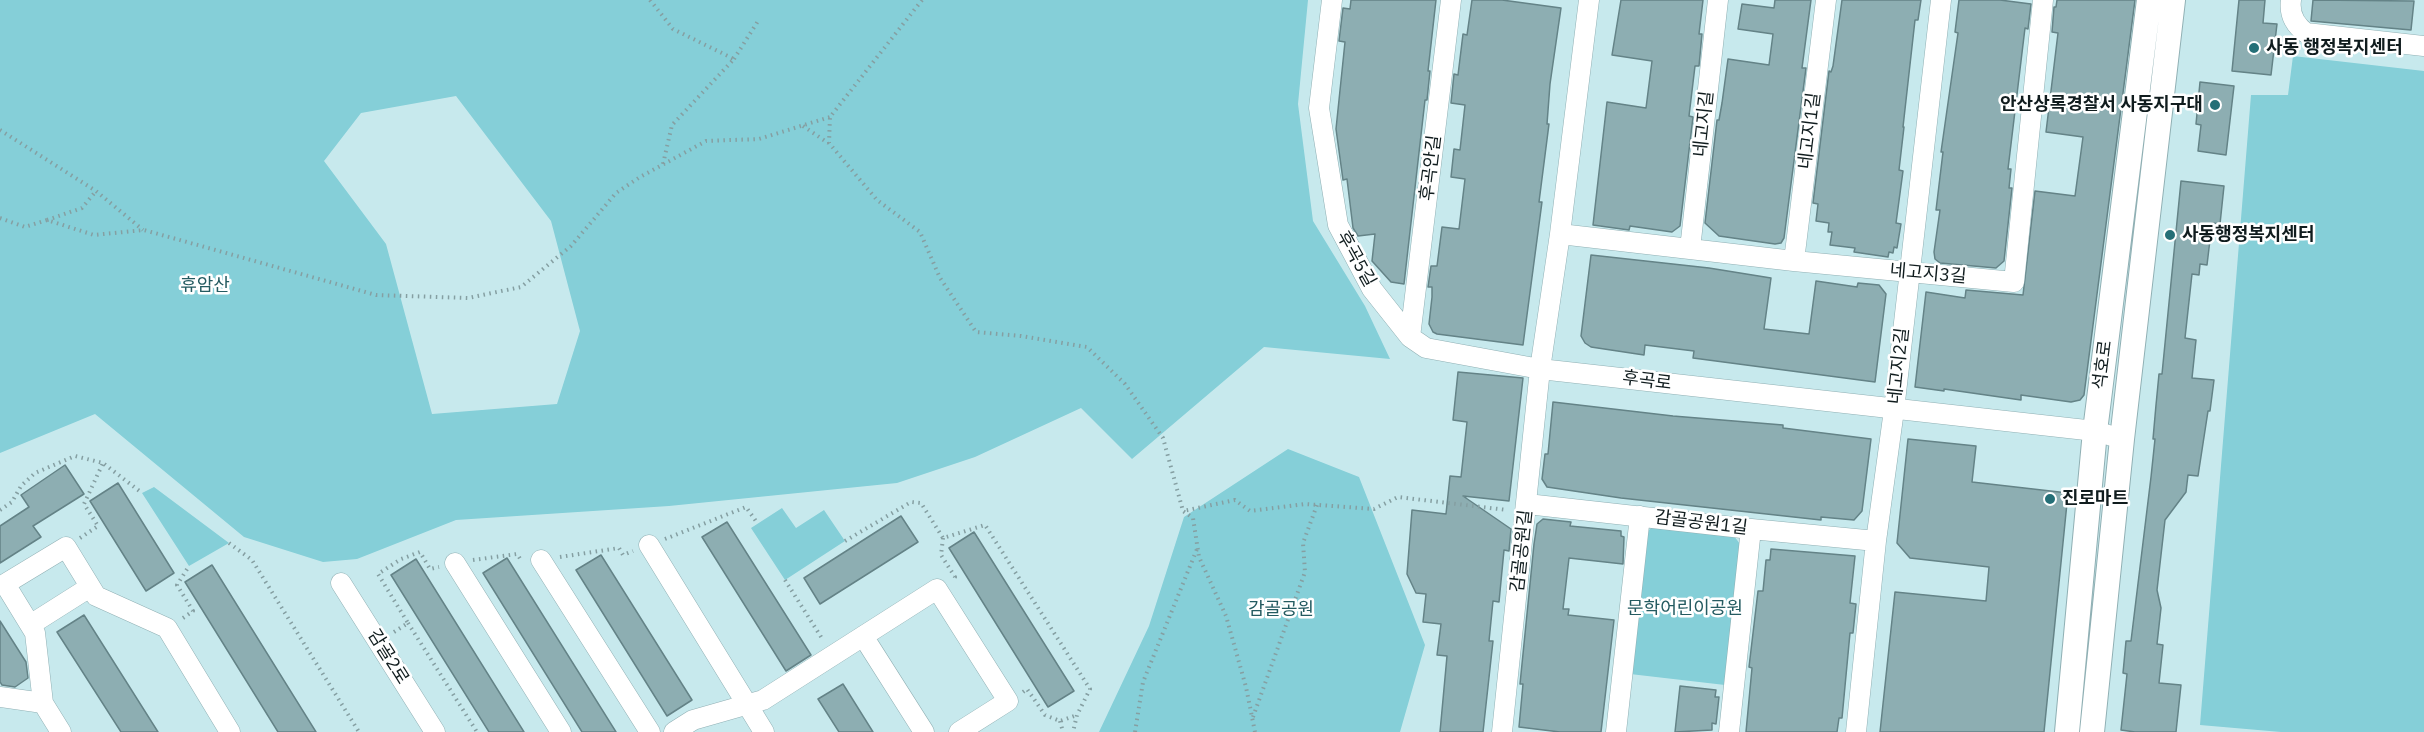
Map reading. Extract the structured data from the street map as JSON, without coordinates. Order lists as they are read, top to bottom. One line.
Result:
{"streets":{"main road":["석호로"],"street":["네고지길","네고지1길","후곡안길","후곡5길","네고지3길","네고지2길","후곡로","감골공원1길","감골공원길","감골2로"]},"crossings":[["네고지길","네고지3길"],["네고지1길","네고지3길"],["후곡안길","후곡5길"],["후곡5길","후곡로"],["후곡5길","감골공원길"],["네고지3길","네고지2길"],["석호로","후곡로"],["네고지2길","후곡로"],["네고지2길","감골공원1길"],["후곡로","감골공원길"],["감골공원1길","감골공원길"]],"parks":["휴암산","문학어린이공원","감골공원"],"places":["사동 행정복지센터","안산상록경찰서 사동지구대","사동행정복지센터","진로마트"]}
